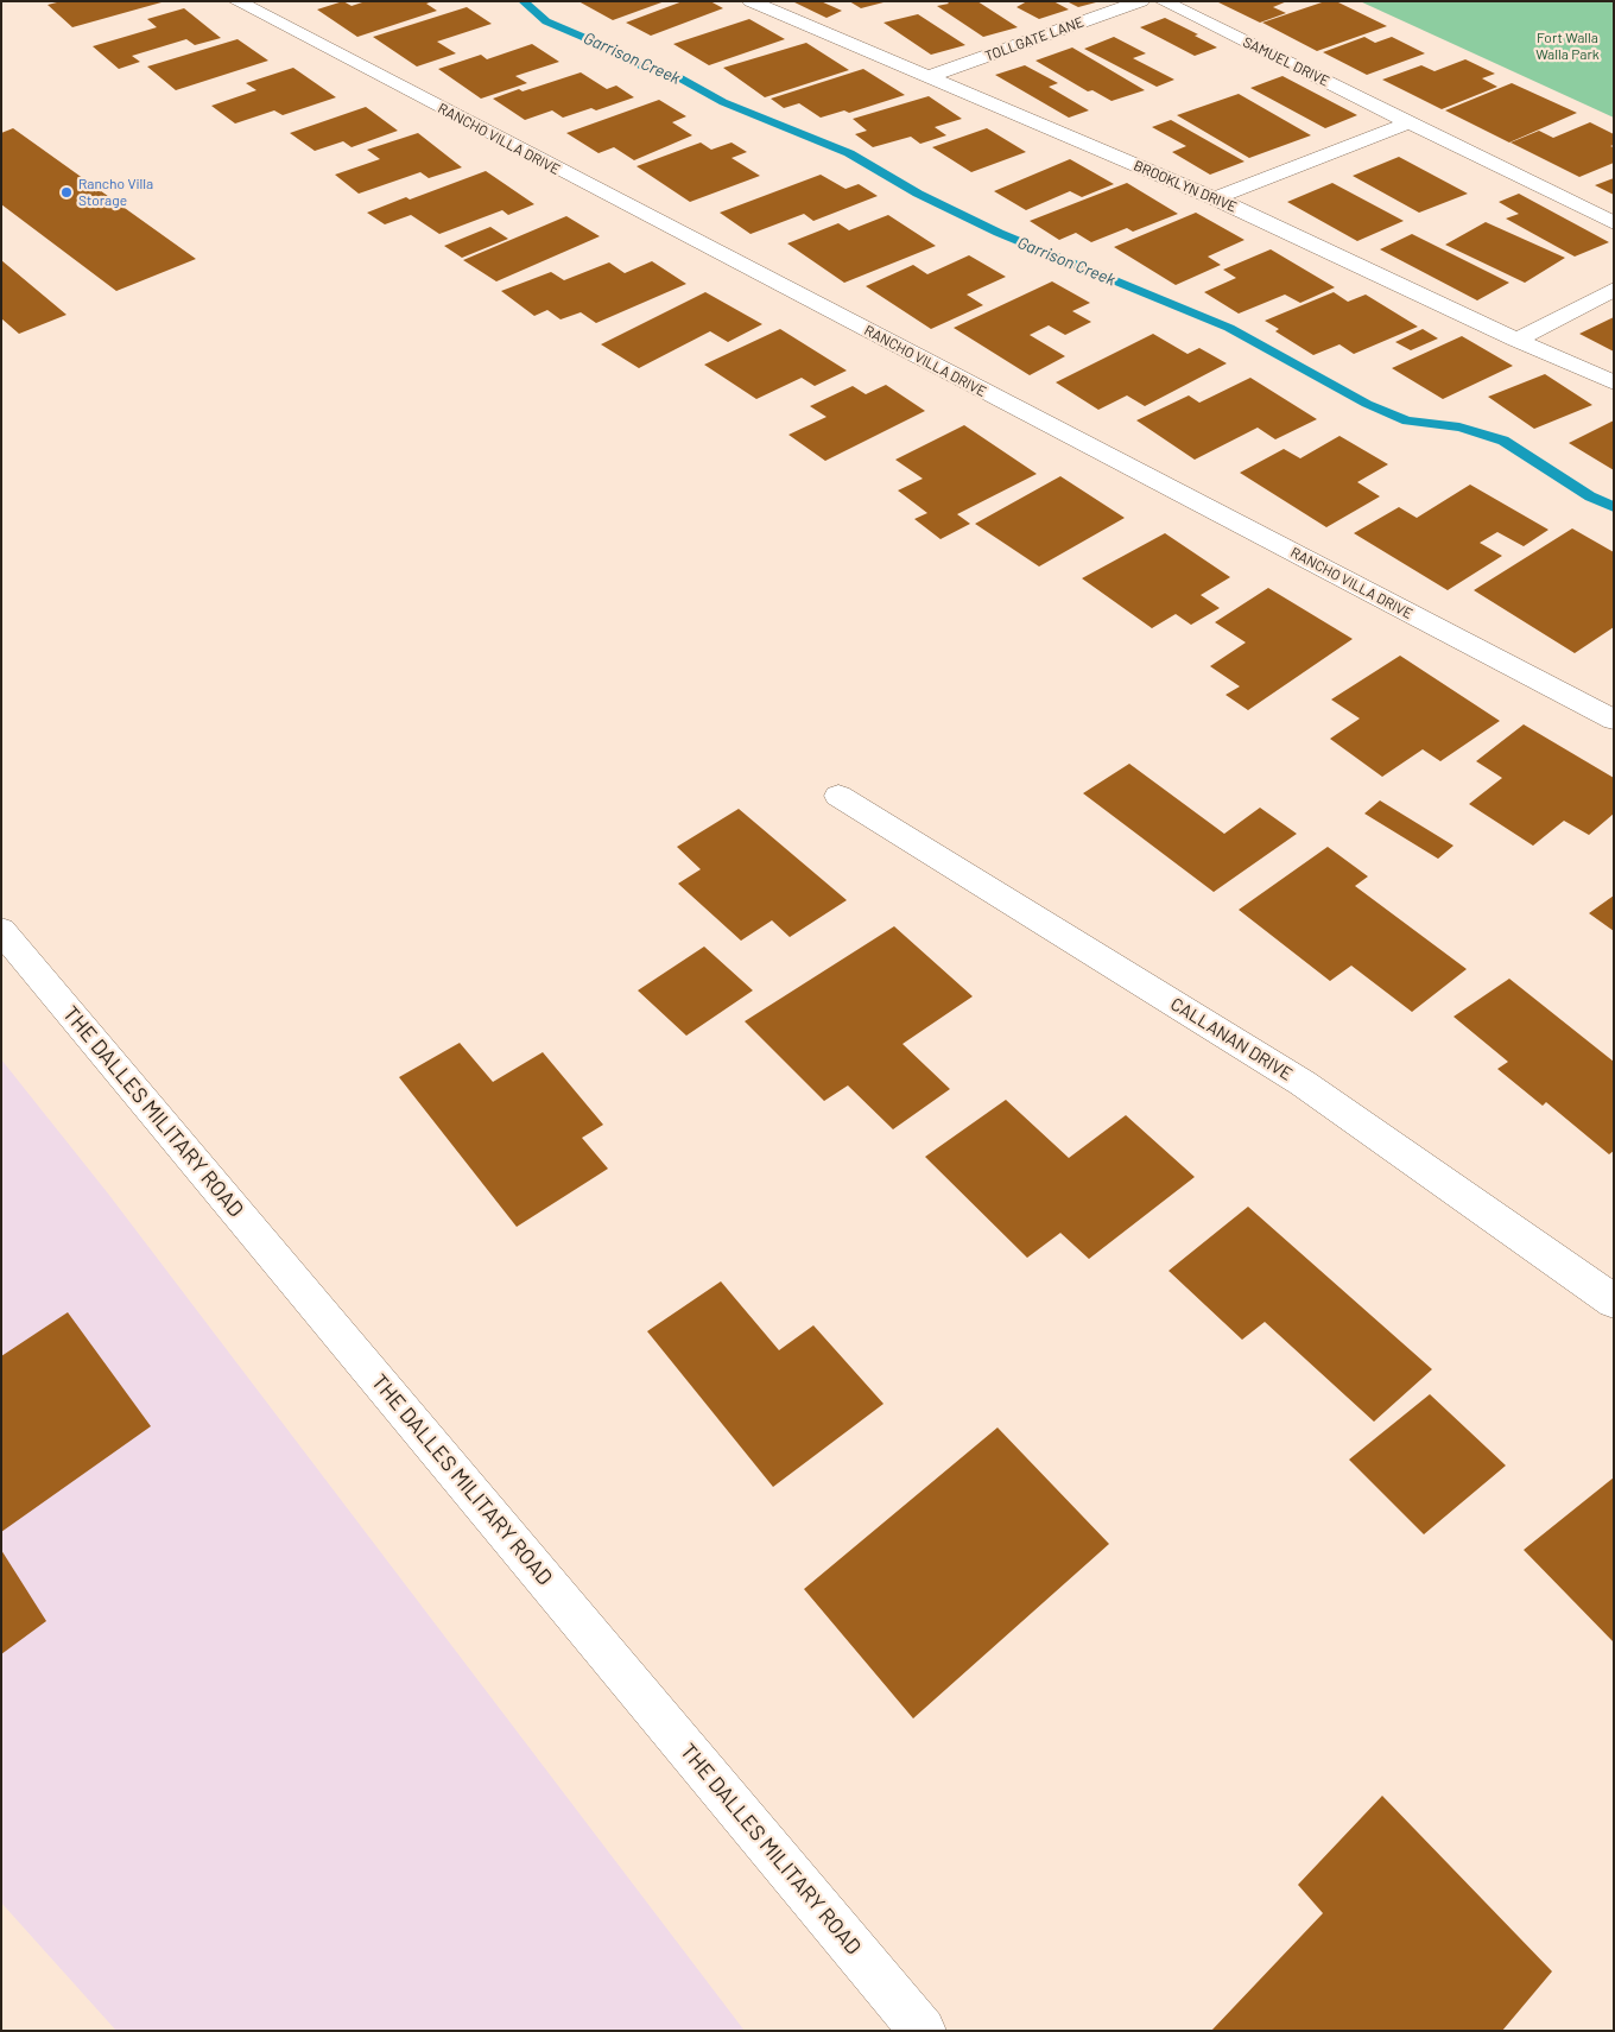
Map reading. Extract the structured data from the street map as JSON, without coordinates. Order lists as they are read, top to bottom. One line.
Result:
{"streets":{"street":["TOLLGATE LANE","SAMUEL DRIVE","RANCHO VILLA DRIVE","BROOKLYN DRIVE","CALLANAN DRIVE","THE DALLES MILITARY ROAD"]},"crossings":[["TOLLGATE LANE","BROOKLYN DRIVE"]],"water":["Garrison Creek"],"parks":["Fort Walla Walla Park"],"places":["Rancho Villa Storage"]}
